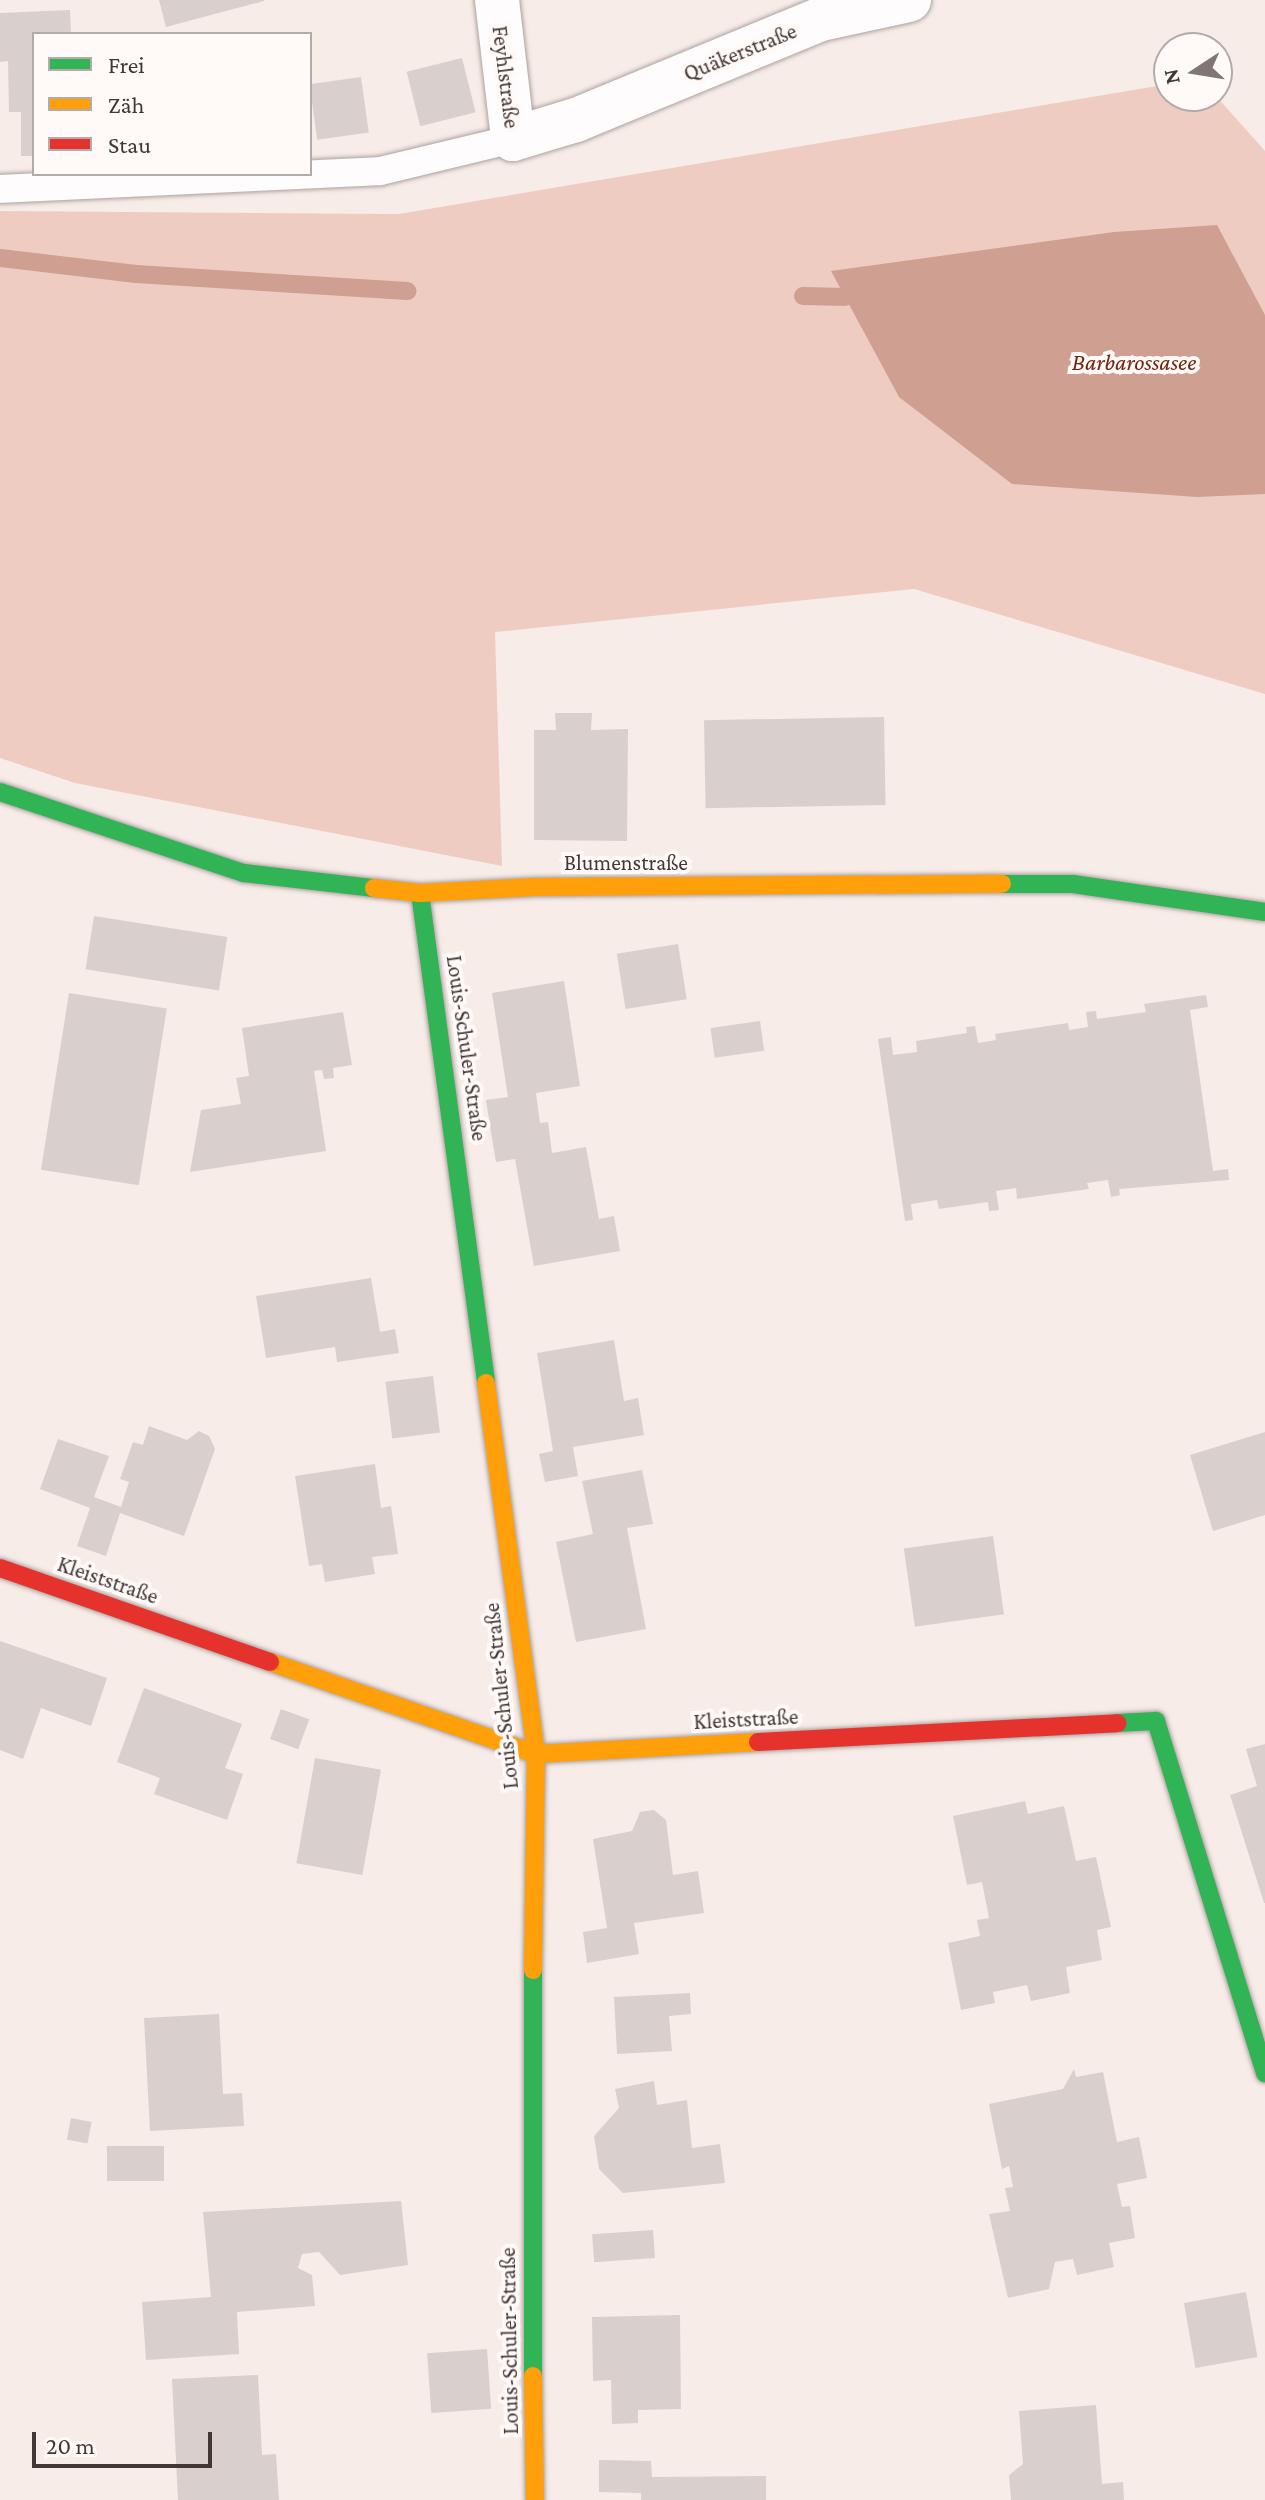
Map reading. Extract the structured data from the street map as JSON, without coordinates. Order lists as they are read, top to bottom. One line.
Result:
{"streets":{"street":["Quäkerstraße","Feyhlstraße","Blumenstraße","Louis-Schuler-Straße","Kleiststraße"]},"crossings":[["Quäkerstraße","Feyhlstraße"],["Blumenstraße","Louis-Schuler-Straße"],["Louis-Schuler-Straße","Kleiststraße"]],"water":["Barbarossasee"],"legend":["Frei","Zäh","Stau"],"scale_bar":"20 m","north":"left"}
